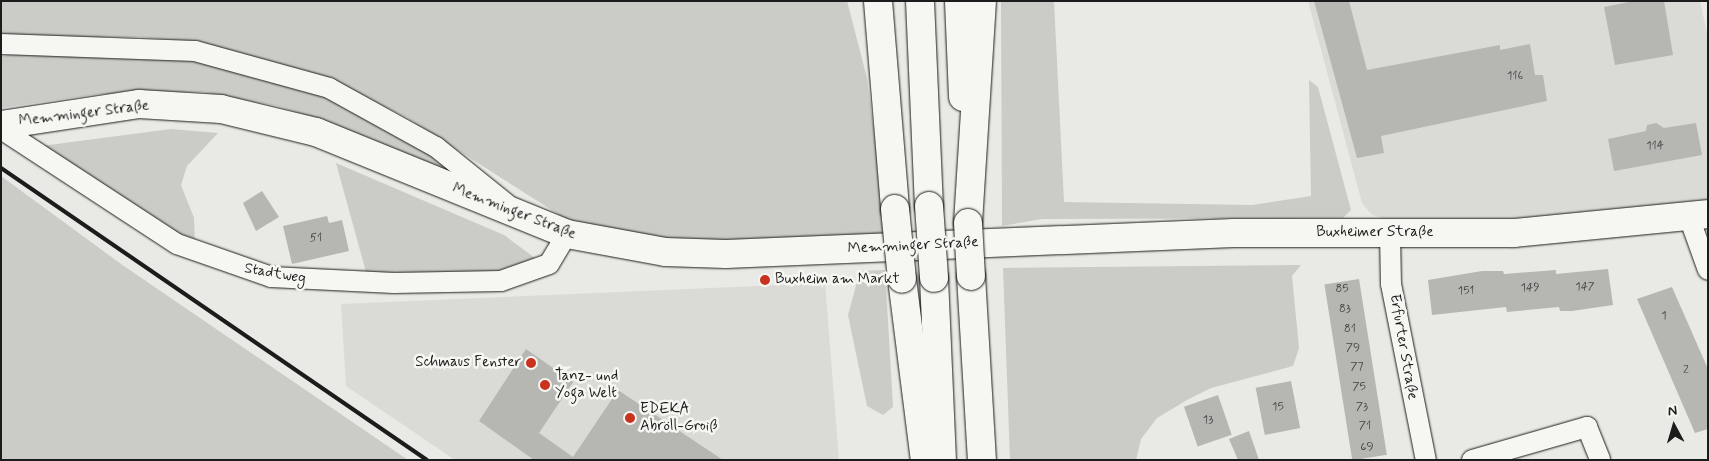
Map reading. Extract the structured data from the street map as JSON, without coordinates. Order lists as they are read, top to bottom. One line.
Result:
{"streets":{"main road":["Memminger Straße","Buxheimer Straße"],"street":["Stadtweg","Erfurter Straße"]},"crossings":[["Memminger Straße","Buxheimer Straße"],["Memminger Straße","Stadtweg"],["Buxheimer Straße","Erfurter Straße"]],"places":["Buxheim am Markt","Schmaus Fenster","Tanz- und Yoga Welt","EDEKA Abröll-Groiß"],"house_numbers":["116","114","51","147","149","85","151","83","1","81","79","77","2","75","15","73","13","71","69"],"north":"top"}
